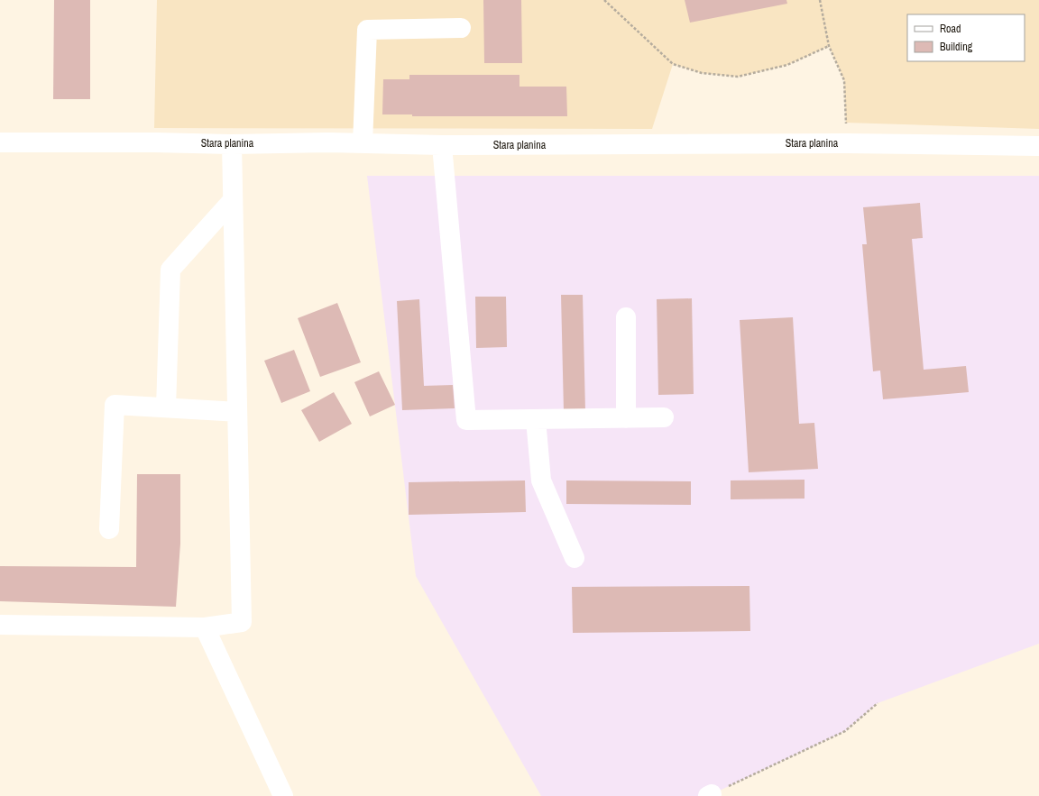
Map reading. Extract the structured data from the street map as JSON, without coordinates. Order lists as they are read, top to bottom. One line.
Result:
{"streets":{"street":["Stara planina"]},"legend":["Road","Building"]}
